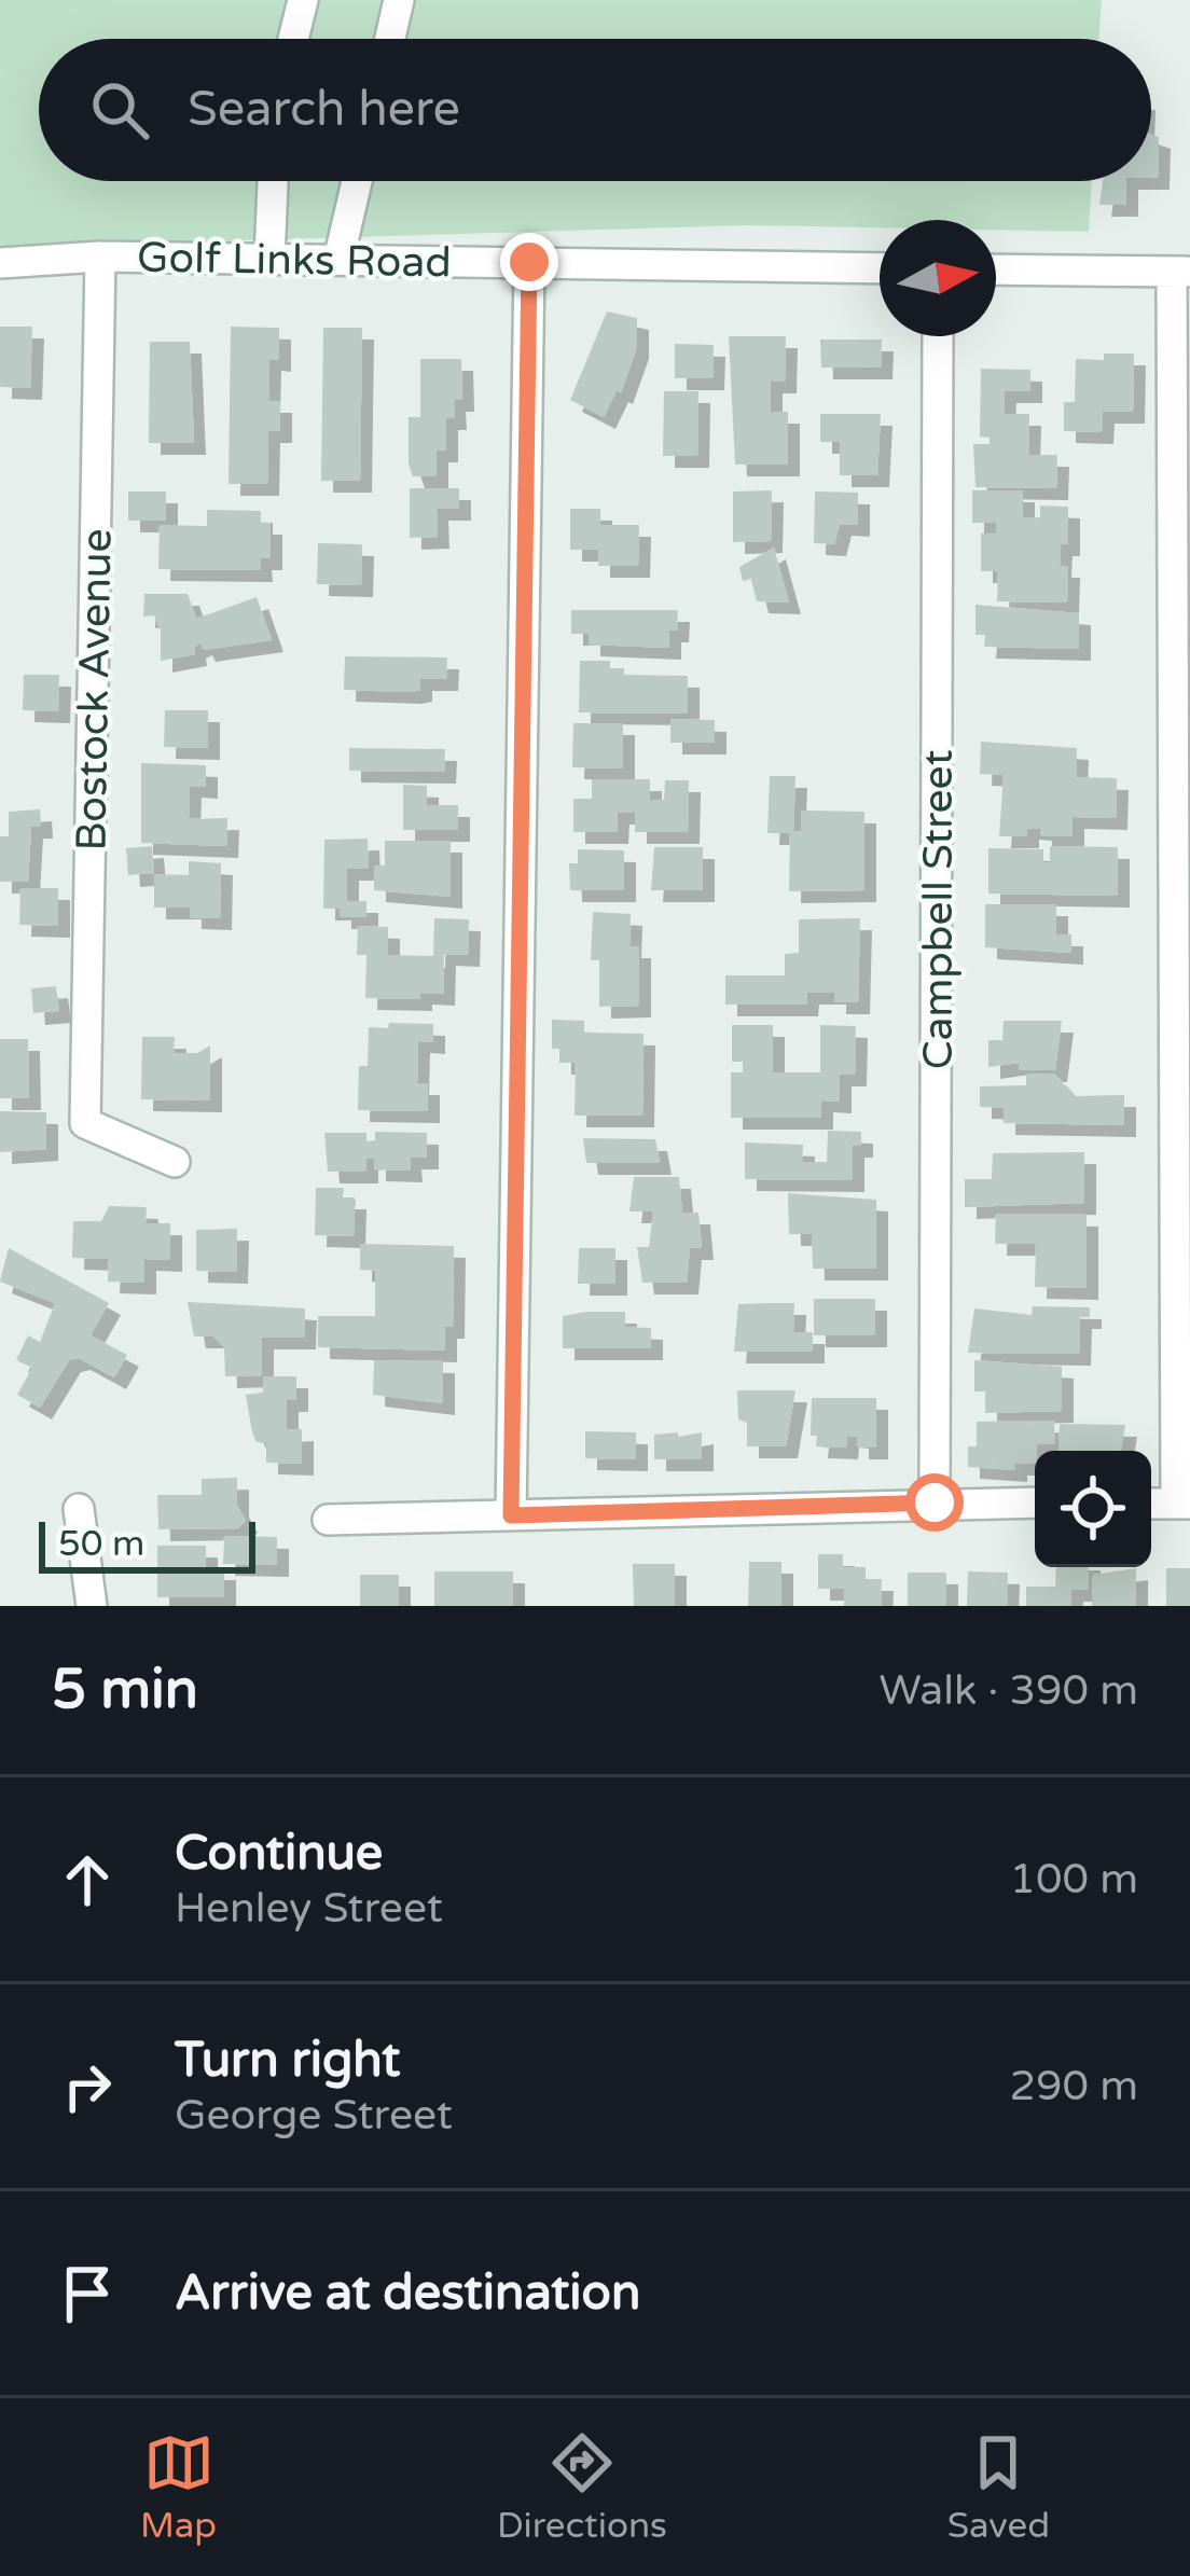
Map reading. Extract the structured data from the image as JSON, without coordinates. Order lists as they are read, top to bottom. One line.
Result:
{"streets":{"street":["Golf Links Road","Bostock Avenue","Campbell Street"]},"crossings":[["Golf Links Road","Bostock Avenue"]],"scale_bar":"50 m","north":"right","page":{"search":"Search here","scale":"50 m","heading":["5 min","Walk · 390 m"],"list":[["Continue","Henley Street","100 m"],["Turn right","George Street","290 m"],"Arrive at destination"],"nav":["Map","Directions","Saved"]}}
